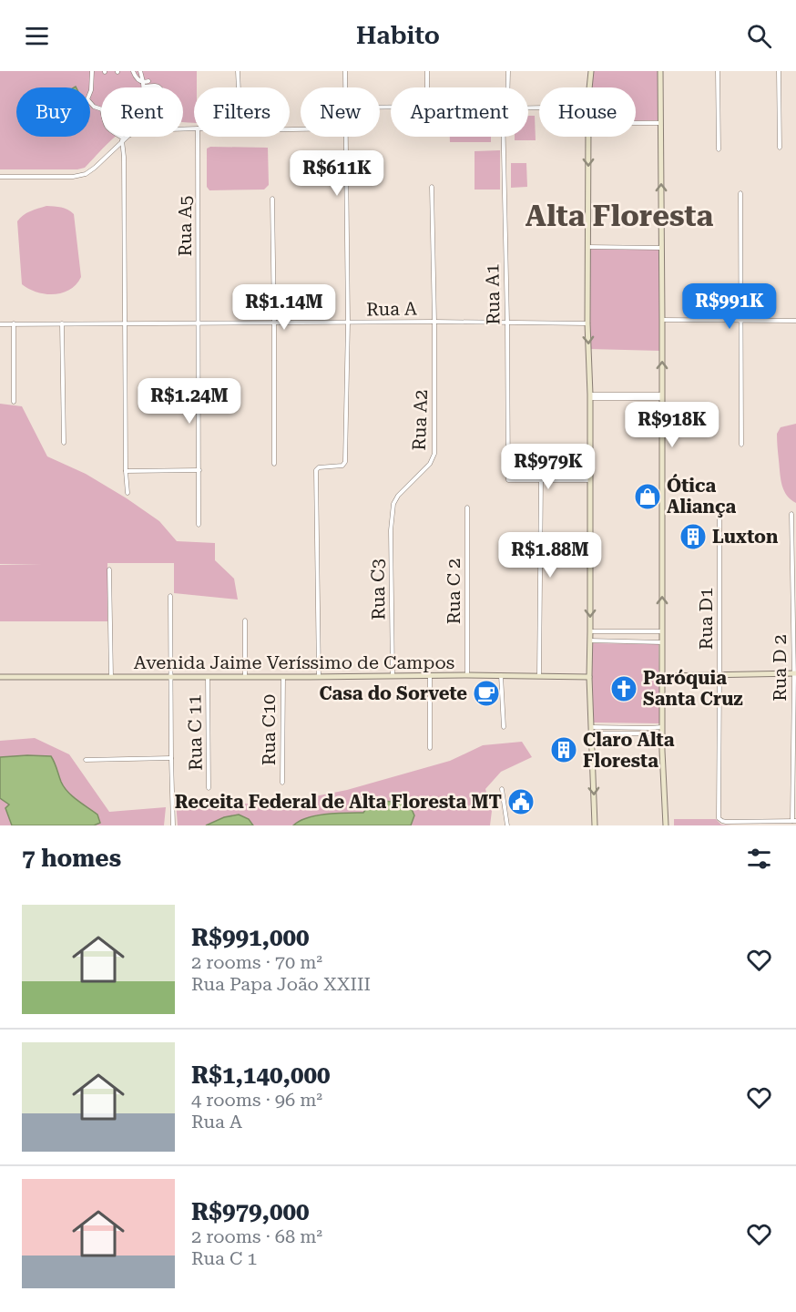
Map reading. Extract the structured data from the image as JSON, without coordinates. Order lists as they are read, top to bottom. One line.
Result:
{"streets":{"street":["Rua A5","Rua A1","Rua A","Rua A2","Rua C3","Rua C 2","Rua D1","Avenida Jaime Veríssimo de Campos","Rua D 2","Rua C10","Rua C 11"]},"crossings":[["Rua A5","Rua A"],["Rua A1","Rua A"],["Rua A","Rua A2"],["Rua A2","Rua C3"],["Rua C3","Avenida Jaime Veríssimo de Campos"],["Rua C 2","Avenida Jaime Veríssimo de Campos"],["Avenida Jaime Veríssimo de Campos","Rua C10"],["Avenida Jaime Veríssimo de Campos","Rua C 11"]],"districts":["Alta Floresta"],"places":{"shop":["Ótica Aliança"],"building":["Luxton","Claro Alta Floresta"],"church":["Paróquia Santa Cruz"],"cafe":["Casa do Sorvete"],"public building":["Receita Federal de Alta Floresta MT"]},"page":{"header":"Habito","chip":["Buy","Rent","Filters","New","Apartment","House"],"price":["R$611K","R$991K","R$1.14M","R$1.24M","R$918K","R$979K","R$1.88M"],"heading":"7 homes","list":[{"name":"R$991,000","note":"2 rooms · 70 m² · Rua Papa João XXIII"},{"name":"R$1,140,000","note":"4 rooms · 96 m² · Rua A"},{"name":"R$979,000","note":"2 rooms · 68 m² · Rua C 1"}]}}
